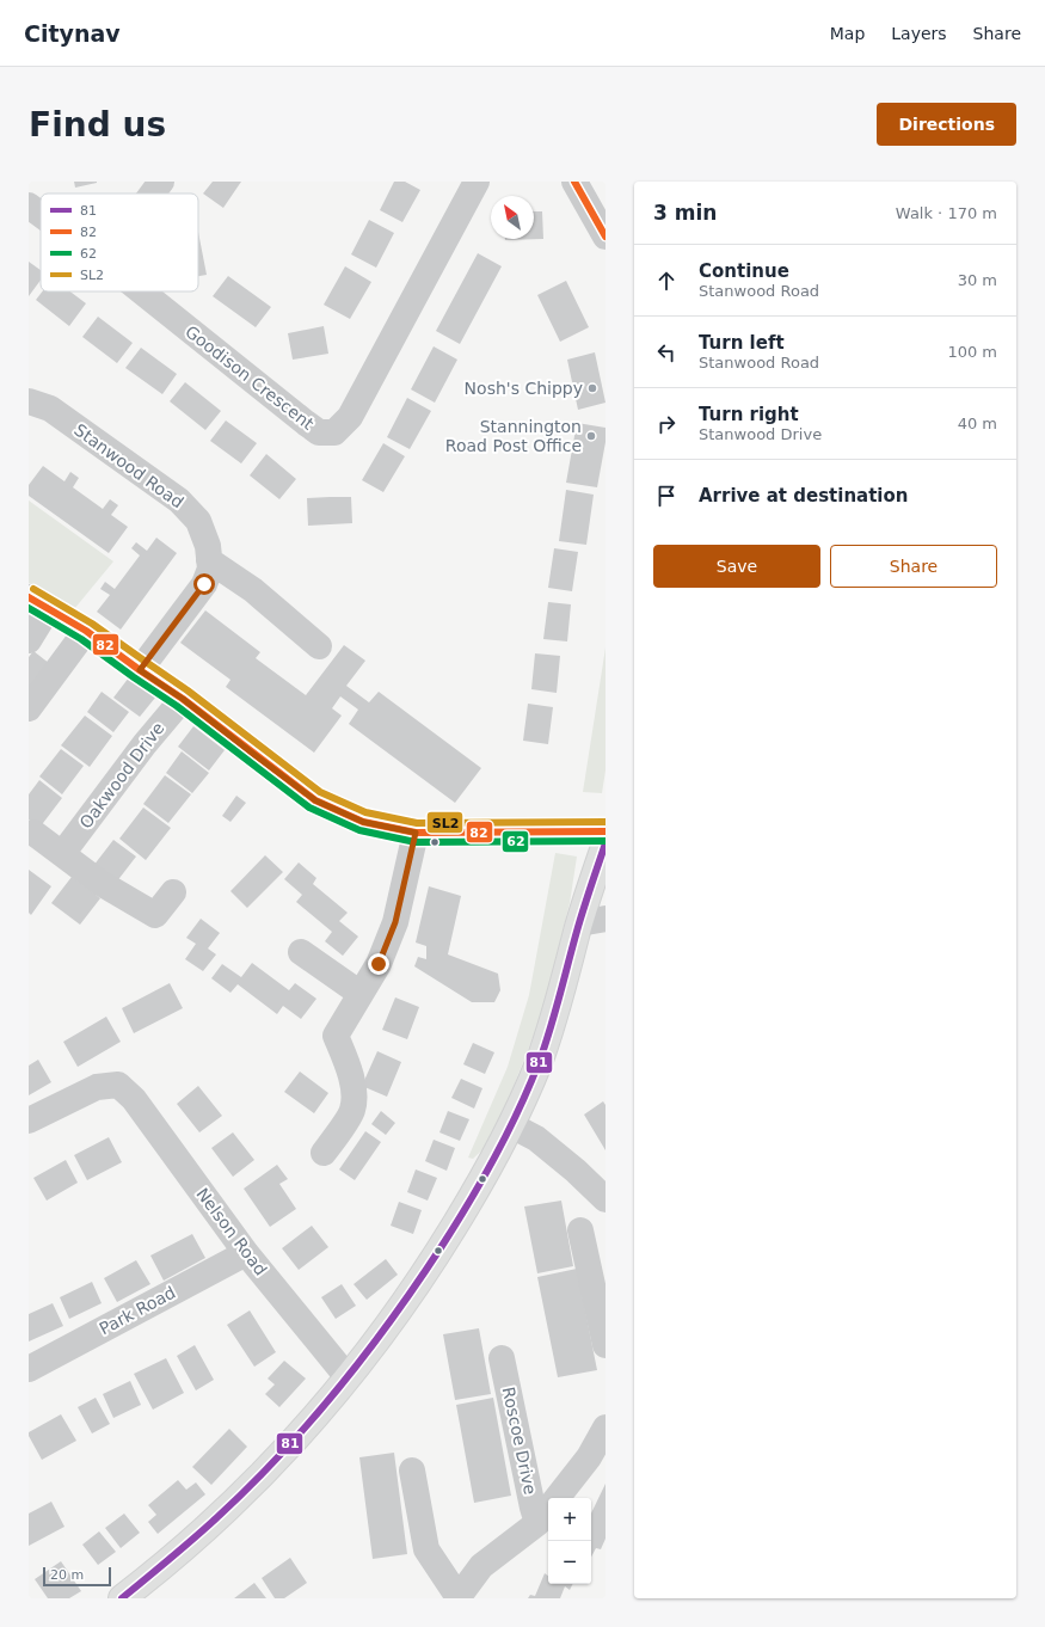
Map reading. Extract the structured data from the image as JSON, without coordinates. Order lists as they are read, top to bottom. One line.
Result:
{"streets":{"street":["Goodison Crescent","Stanwood Road","Oakwood Drive","Nelson Road","Park Road","Roscoe Drive"]},"crossings":[["Nelson Road","Park Road"]],"places":["Nosh's Chippy","Stannington Road Post Office"],"lines":["transit line 82","transit line SL2","transit line 62","transit line 81"],"legend":["81","82","62","SL2"],"scale_bar":"20 m","north":"top left","page":{"header":"Citynav","nav":["Map","Layers","Share"],"buttons":["Directions",["Save","Share"]],"title":"Find us","heading":["3 min","Walk · 170 m"],"list":[["Continue","Stanwood Road","30 m"],["Turn left","Stanwood Road","100 m"],["Turn right","Stanwood Drive","40 m"],"Arrive at destination"],"map_buttons":["+","−"],"scale":"20 m"}}
